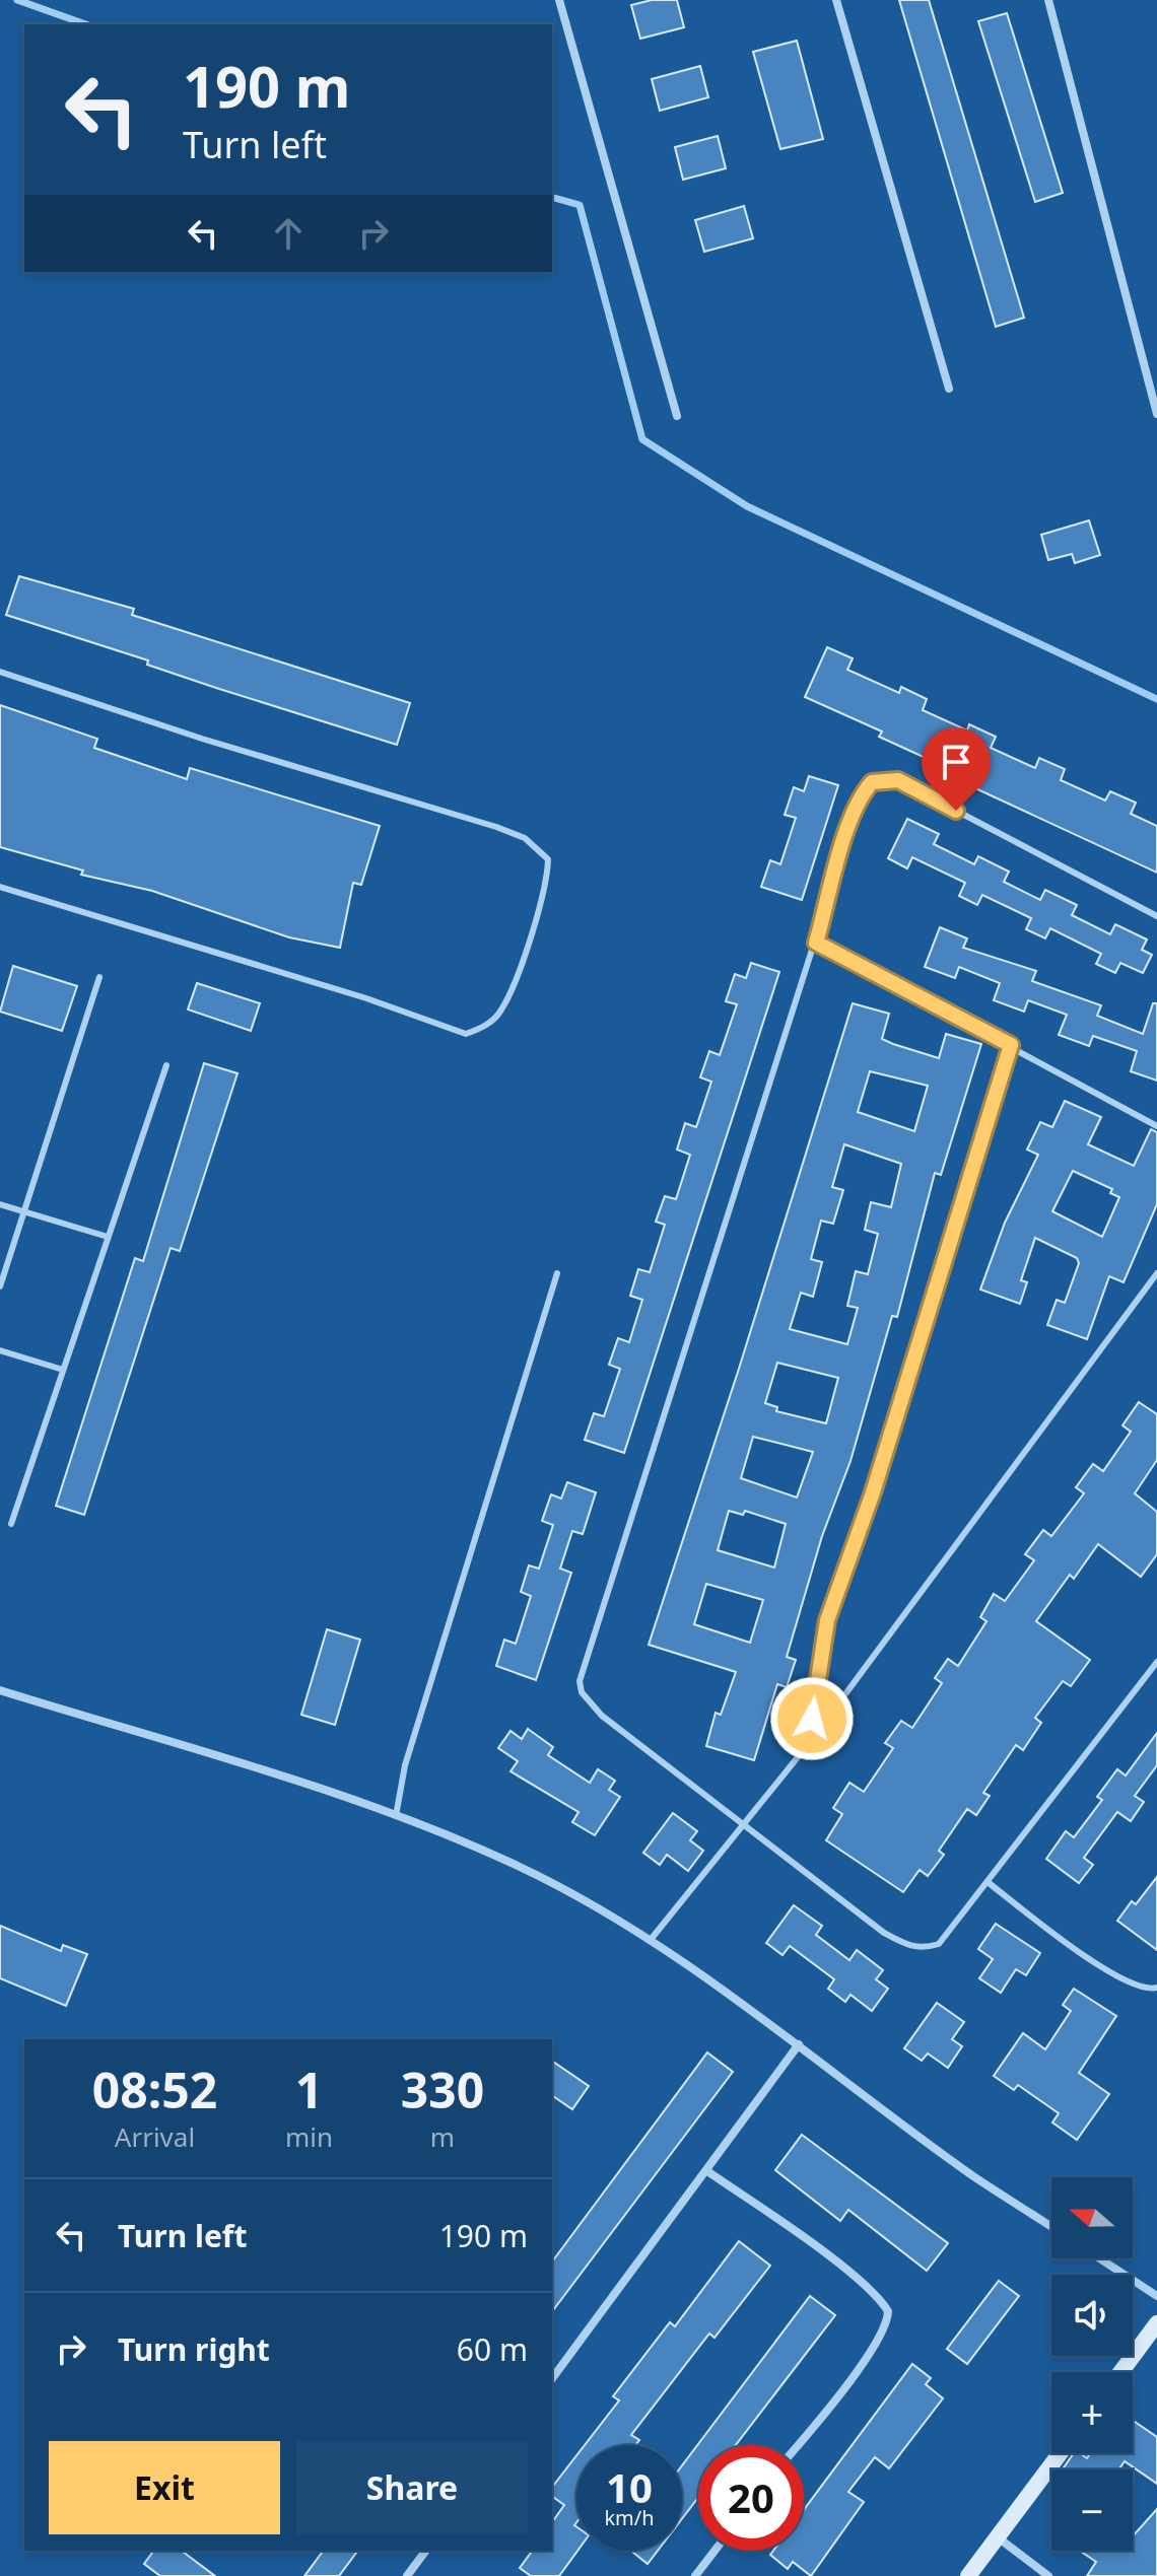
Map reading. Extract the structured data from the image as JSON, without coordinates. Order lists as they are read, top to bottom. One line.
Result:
{"north":"left","page":{"turn":["190 m","Turn left"],"eta":["08:52","Arrival","1","min","330","m"],"map_buttons":["+","−"],"list":[{"name":"Turn left","value":"190 m"},{"name":"Turn right","value":"60 m"}],"buttons":["Exit","Share"],"speed":"10 km/h","limit":"20"}}
